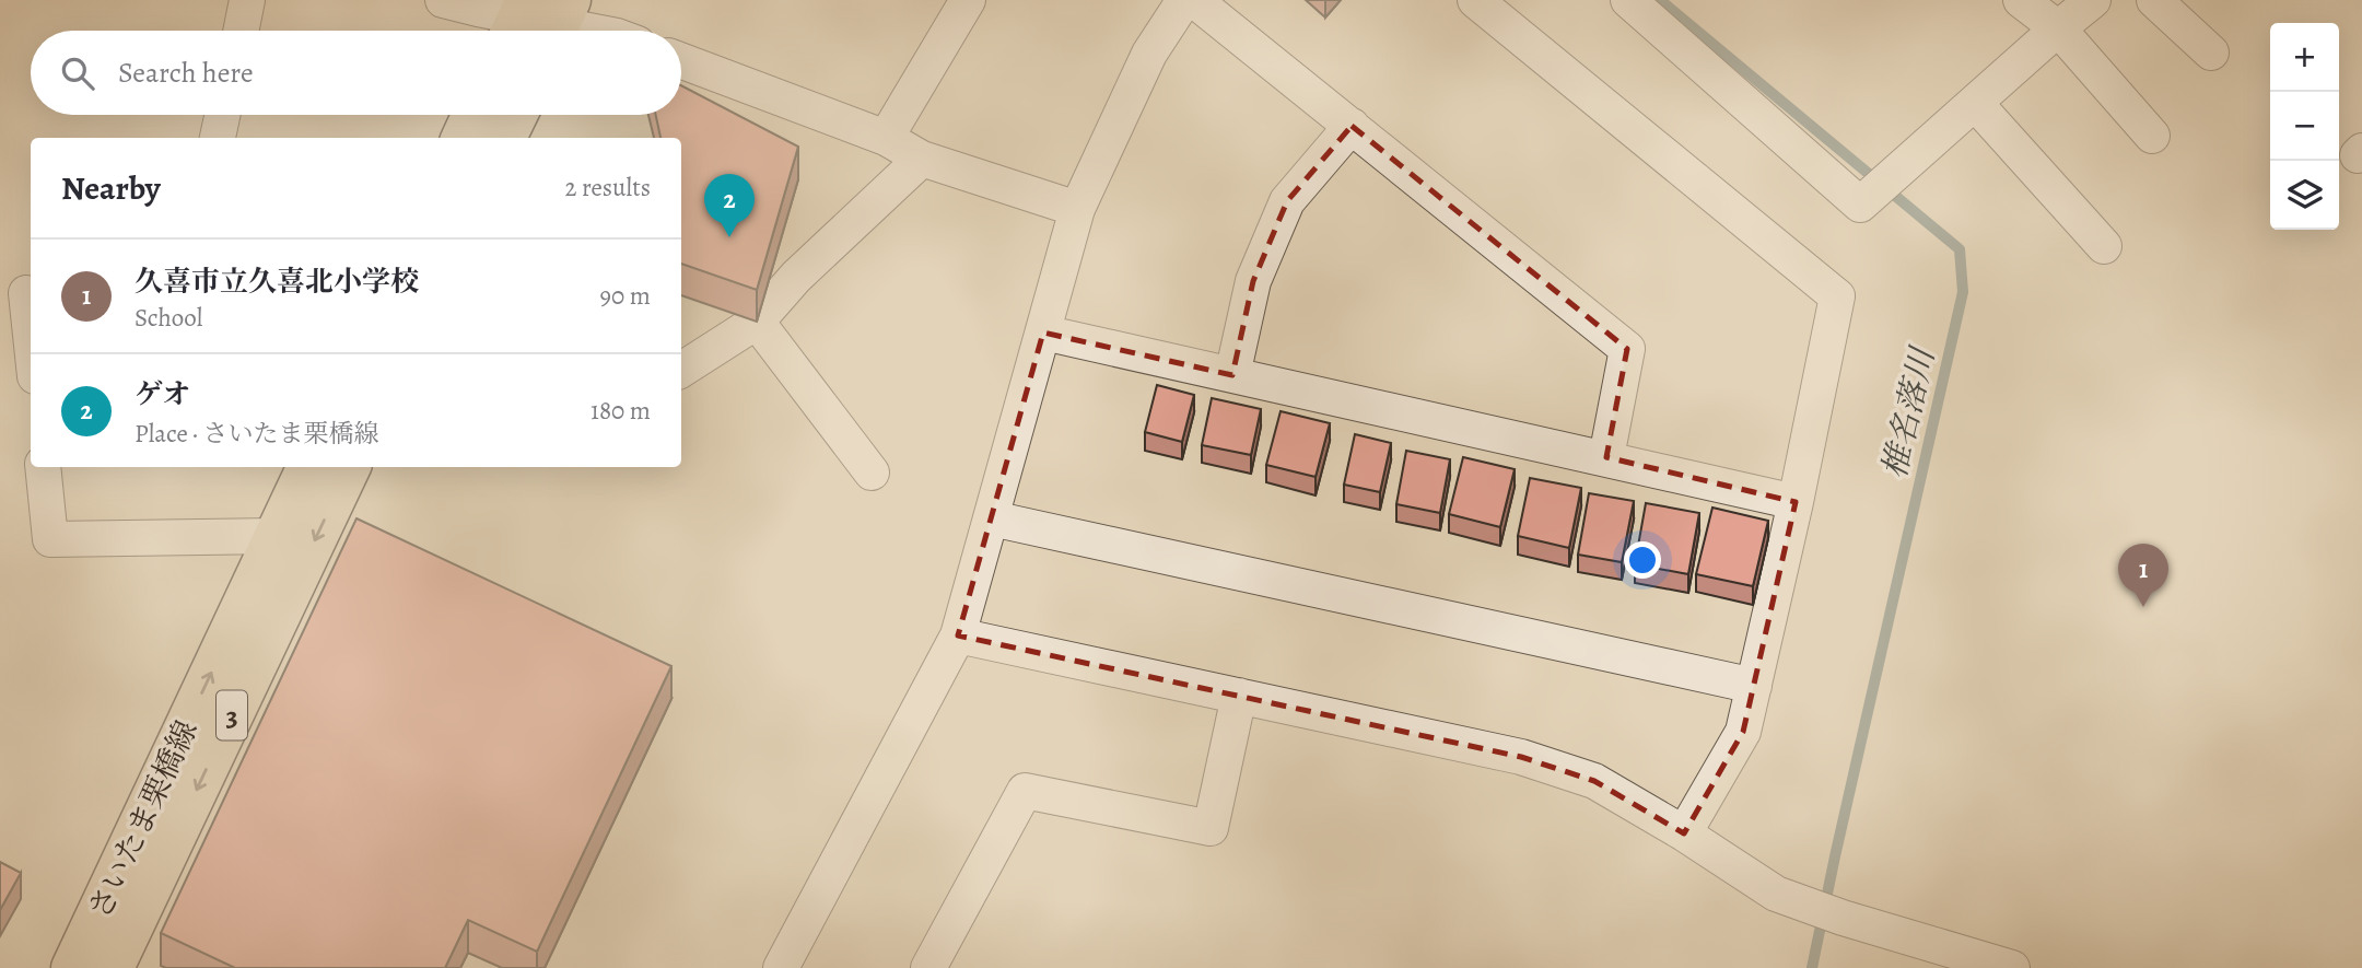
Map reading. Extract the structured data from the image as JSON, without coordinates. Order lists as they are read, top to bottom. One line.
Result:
{"streets":{"main road":["3","さいたま栗橋線"]},"water":["椎名落川"],"page":{"map_buttons":["+","−"],"search":"Search here","heading":["Nearby","2 results"],"pins":["2","1"],"list":[{"mark":"1","name":"久喜市立久喜北小学校","note":"School","value":"90 m"},{"mark":"2","name":"ゲオ","note":"Place · さいたま栗橋線","value":"180 m"}]}}
